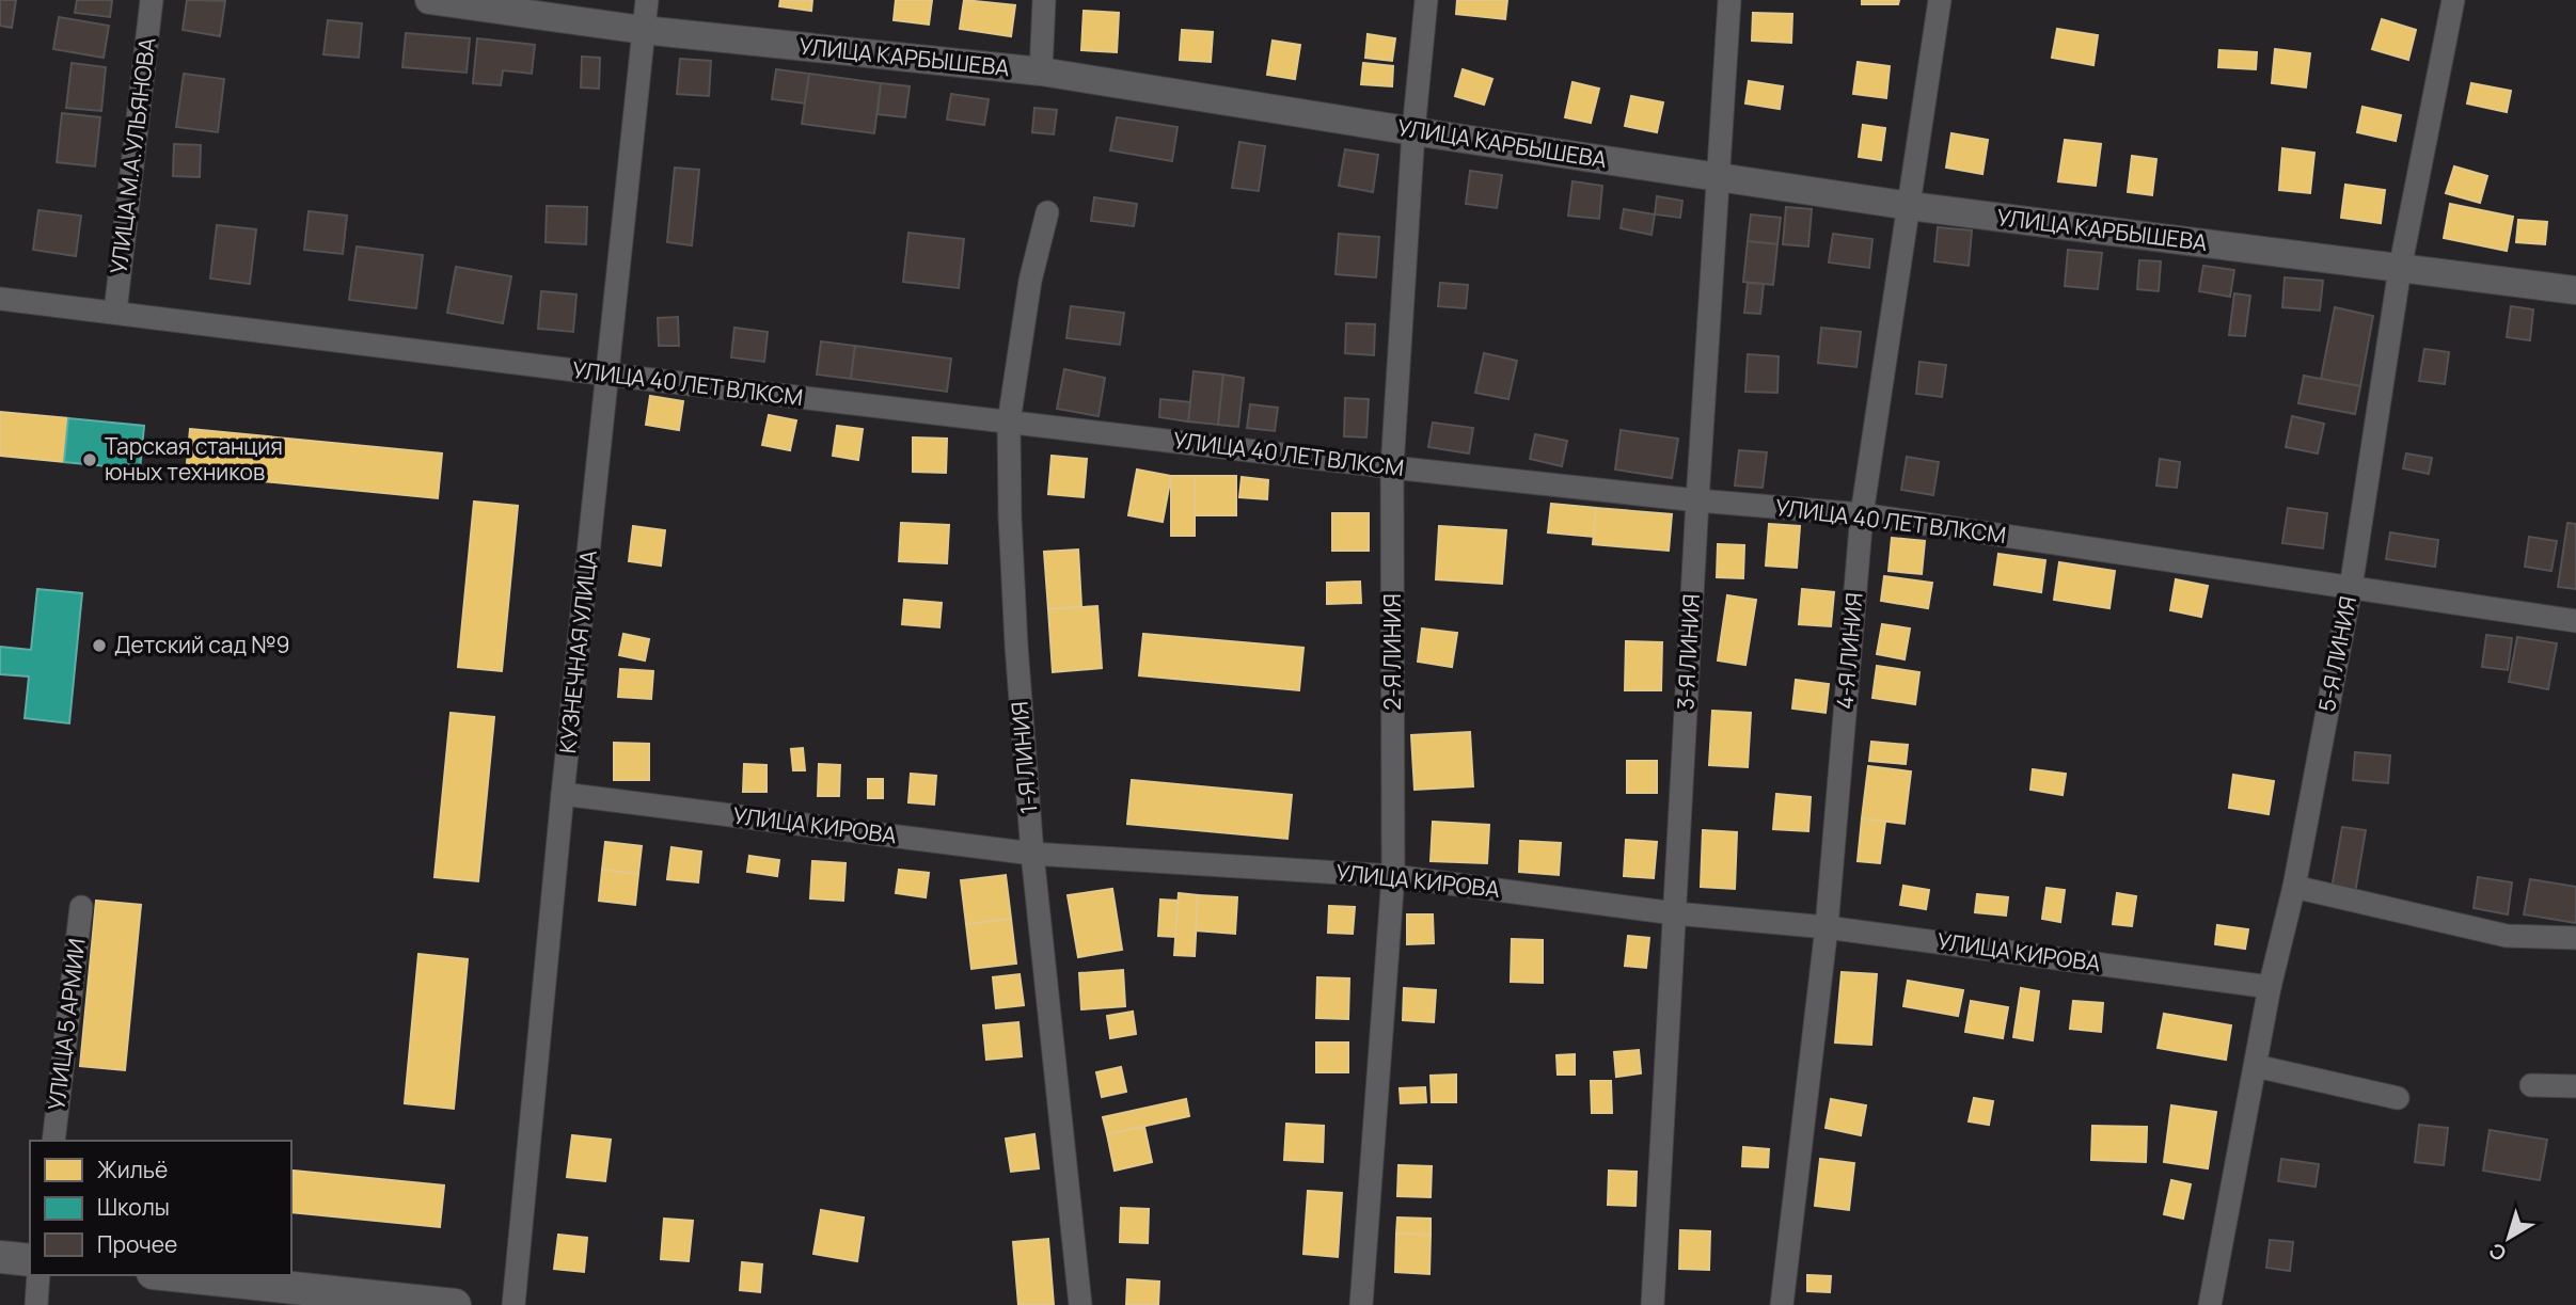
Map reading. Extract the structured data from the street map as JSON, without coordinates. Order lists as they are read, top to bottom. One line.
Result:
{"streets":{"street":["УЛИЦА КАРБЫШЕВА","УЛИЦА М.А.УЛЬЯНОВА","УЛИЦА 40 ЛЕТ ВЛКСМ","4-Я ЛИНИЯ","КУЗНЕЧНАЯ УЛИЦА","2-Я ЛИНИЯ","3-Я ЛИНИЯ","5-Я ЛИНИЯ","1-Я ЛИНИЯ","УЛИЦА КИРОВА","УЛИЦА 5 АРМИИ"]},"crossings":[["УЛИЦА КАРБЫШЕВА","4-Я ЛИНИЯ"],["УЛИЦА КАРБЫШЕВА","КУЗНЕЧНАЯ УЛИЦА"],["УЛИЦА КАРБЫШЕВА","2-Я ЛИНИЯ"],["УЛИЦА КАРБЫШЕВА","3-Я ЛИНИЯ"],["УЛИЦА КАРБЫШЕВА","5-Я ЛИНИЯ"],["УЛИЦА М.А.УЛЬЯНОВА","УЛИЦА 40 ЛЕТ ВЛКСМ"],["УЛИЦА 40 ЛЕТ ВЛКСМ","4-Я ЛИНИЯ"],["УЛИЦА 40 ЛЕТ ВЛКСМ","КУЗНЕЧНАЯ УЛИЦА"],["УЛИЦА 40 ЛЕТ ВЛКСМ","2-Я ЛИНИЯ"],["УЛИЦА 40 ЛЕТ ВЛКСМ","3-Я ЛИНИЯ"],["УЛИЦА 40 ЛЕТ ВЛКСМ","5-Я ЛИНИЯ"],["УЛИЦА 40 ЛЕТ ВЛКСМ","1-Я ЛИНИЯ"],["4-Я ЛИНИЯ","УЛИЦА КИРОВА"],["КУЗНЕЧНАЯ УЛИЦА","УЛИЦА КИРОВА"],["2-Я ЛИНИЯ","УЛИЦА КИРОВА"],["3-Я ЛИНИЯ","УЛИЦА КИРОВА"],["5-Я ЛИНИЯ","УЛИЦА КИРОВА"],["1-Я ЛИНИЯ","УЛИЦА КИРОВА"]],"places":["Тарская станция юных техников","Детский сад №9"],"legend":["Жильё","Школы","Прочее"],"north":"bottom left"}
